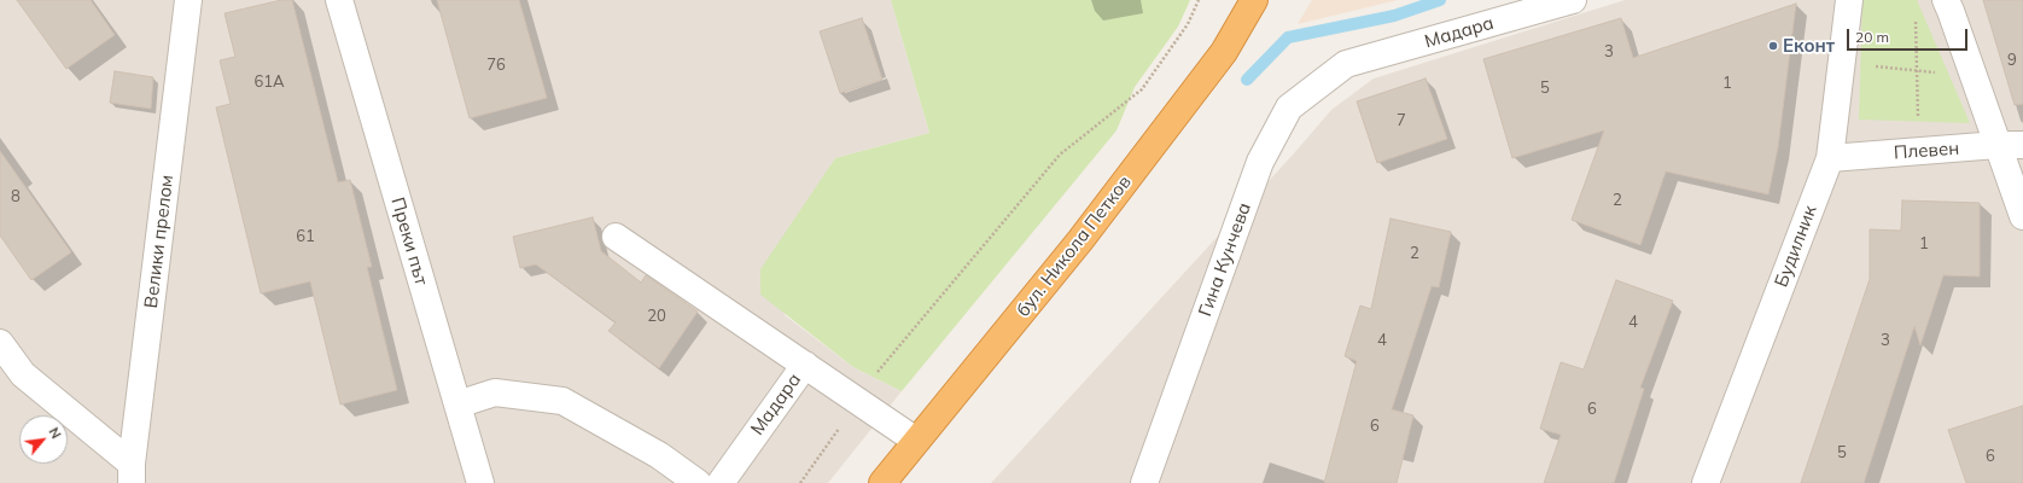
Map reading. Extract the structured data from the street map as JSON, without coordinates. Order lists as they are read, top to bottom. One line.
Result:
{"streets":{"highway":["бул. Никола Петков"],"street":["Мадара","Плевен","Велики прелом","Преки път","Будилник","Гина Кунчева"]},"crossings":[["Мадара","бул. Никола Петков"],["Мадара","Гина Кунчева"],["Плевен","Будилник"]],"places":["Еконт"],"house_numbers":["3","9","76","61А","1","5","7","8","2","61","1","2","20","4","4","3","6","6","5","6"],"scale_bar":"20 m","north":"top right"}
